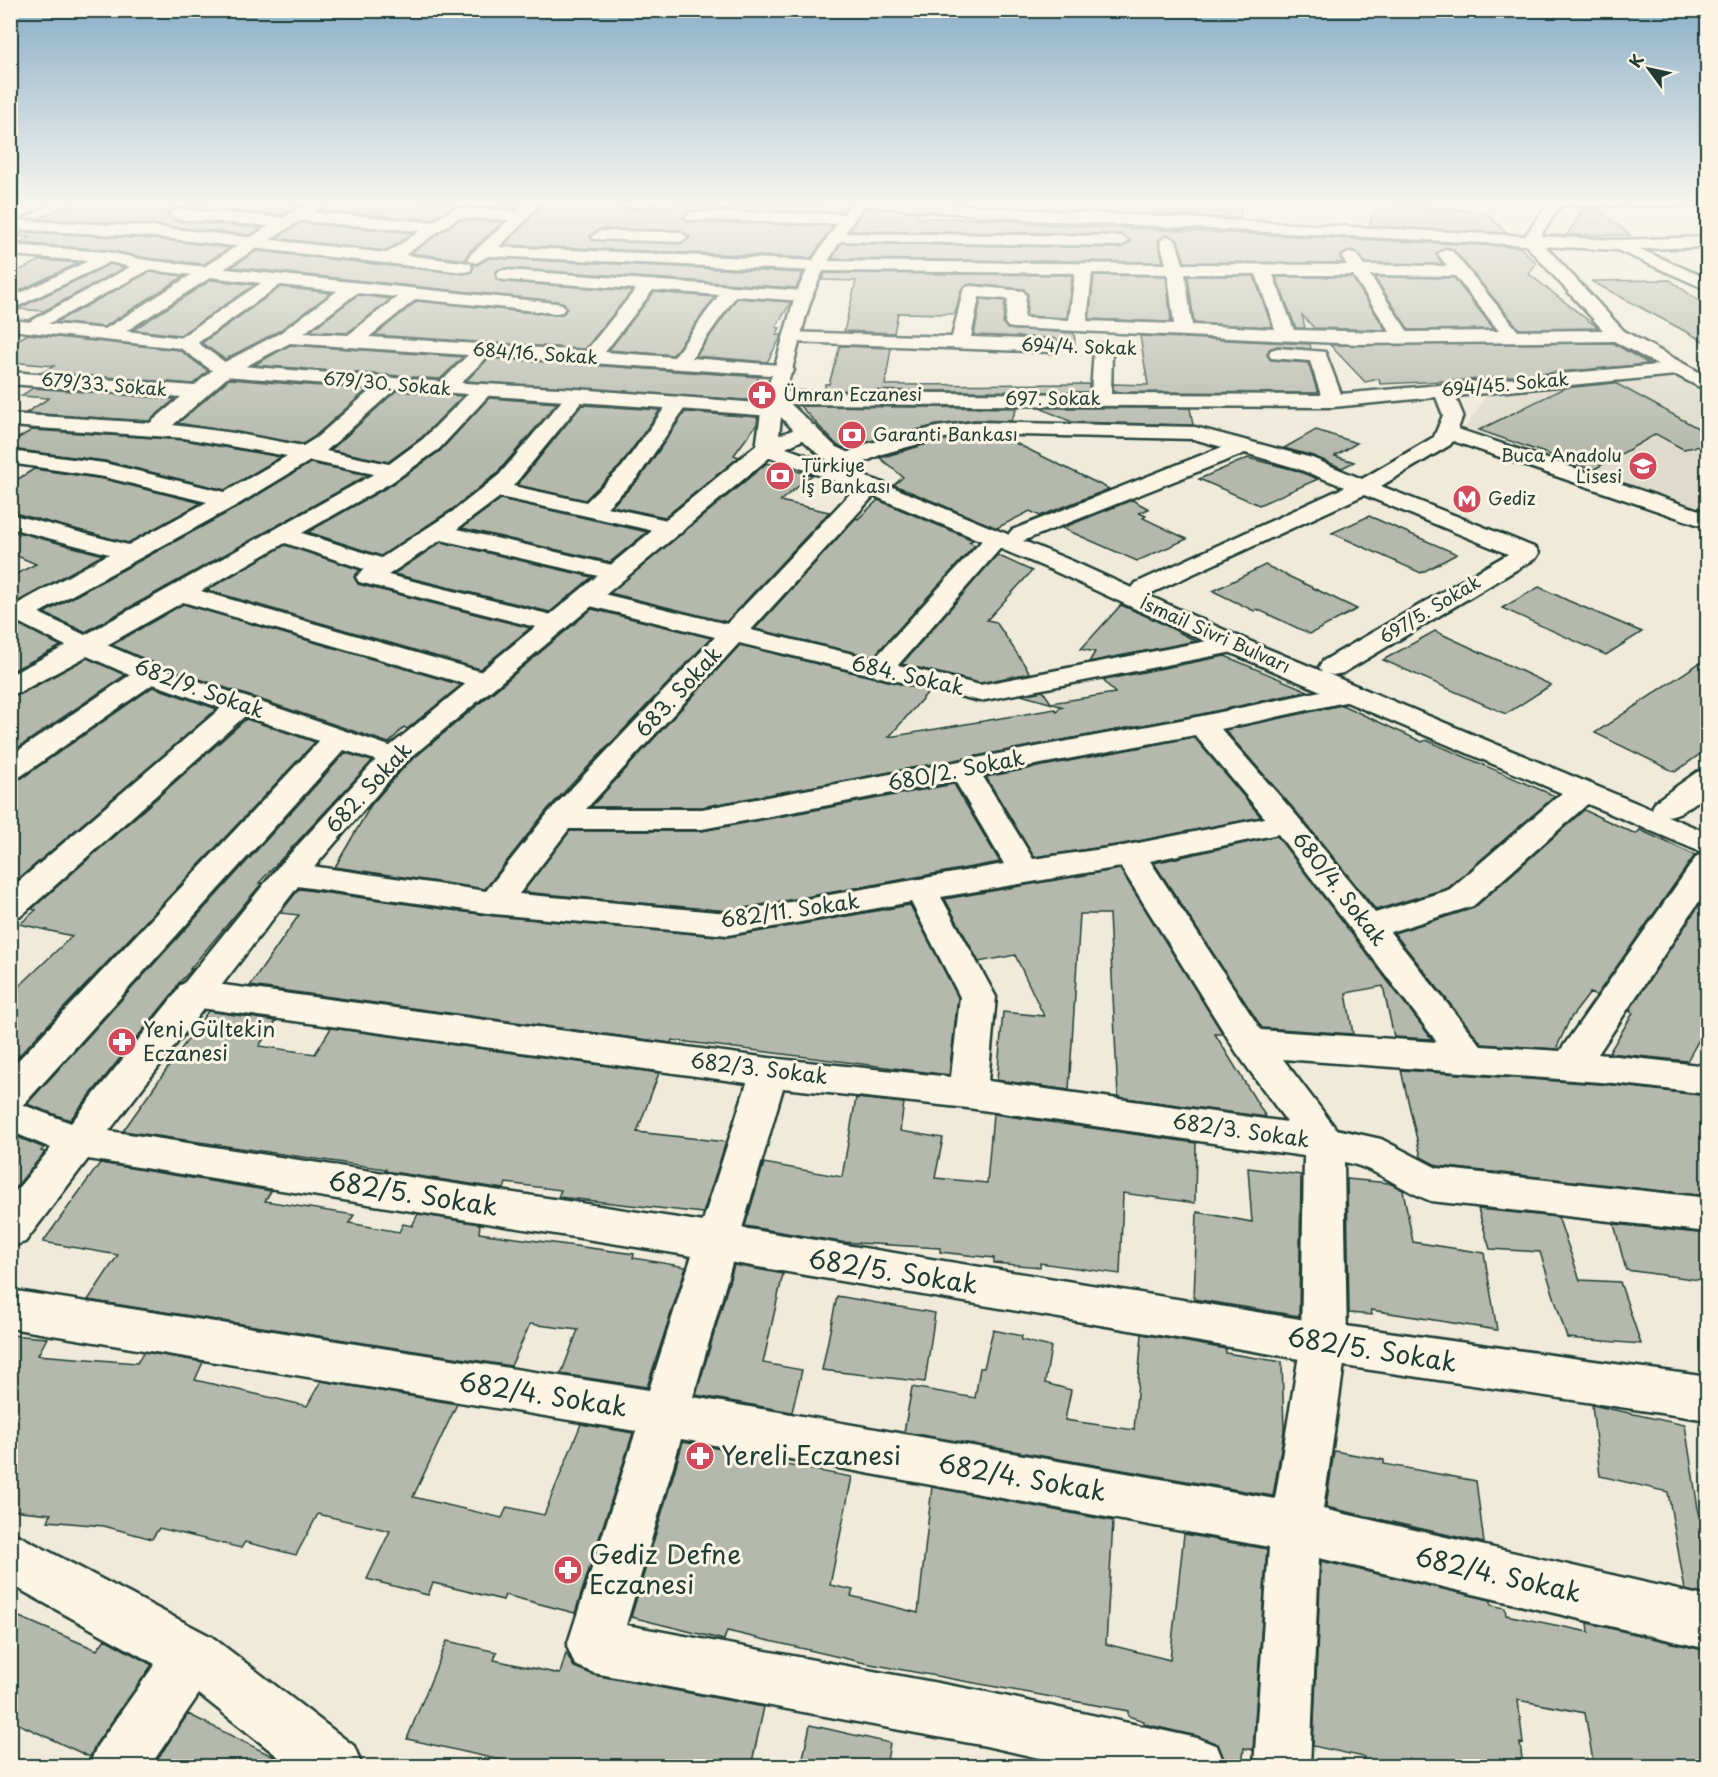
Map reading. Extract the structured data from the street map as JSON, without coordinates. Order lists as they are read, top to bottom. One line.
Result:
{"streets":{"street":["694/4. Sokak","684/16. Sokak","679/30. Sokak","679/33. Sokak","694/45. Sokak","697. Sokak","697/5. Sokak","İsmail Sivri Bulvarı","684. Sokak","682/9. Sokak","683. Sokak","680/2. Sokak","682. Sokak","680/4. Sokak","682/11. Sokak","682/3. Sokak","682/5. Sokak","682/4. Sokak"]},"crossings":[["679/30. Sokak","697. Sokak"],["679/30. Sokak","İsmail Sivri Bulvarı"],["694/45. Sokak","697. Sokak"],["697. Sokak","İsmail Sivri Bulvarı"],["697/5. Sokak","İsmail Sivri Bulvarı"],["İsmail Sivri Bulvarı","684. Sokak"],["İsmail Sivri Bulvarı","683. Sokak"],["İsmail Sivri Bulvarı","680/2. Sokak"],["İsmail Sivri Bulvarı","682. Sokak"],["684. Sokak","683. Sokak"],["684. Sokak","682. Sokak"],["682/9. Sokak","682. Sokak"],["683. Sokak","680/2. Sokak"],["683. Sokak","682/11. Sokak"],["680/2. Sokak","680/4. Sokak"],["682. Sokak","682/11. Sokak"],["682. Sokak","682/3. Sokak"],["682. Sokak","682/5. Sokak"],["680/4. Sokak","682/11. Sokak"]],"places":{"pharmacy":["Ümran Eczanesi","Yeni Gültekin Eczanesi","Yereli Eczanesi","Gediz Defne Eczanesi"],"bank":["Garanti Bankası","Türkiye İş Bankası"],"school or university":["Buca Anadolu Lisesi"],"metro station":["Gediz"]},"north":"top left"}
